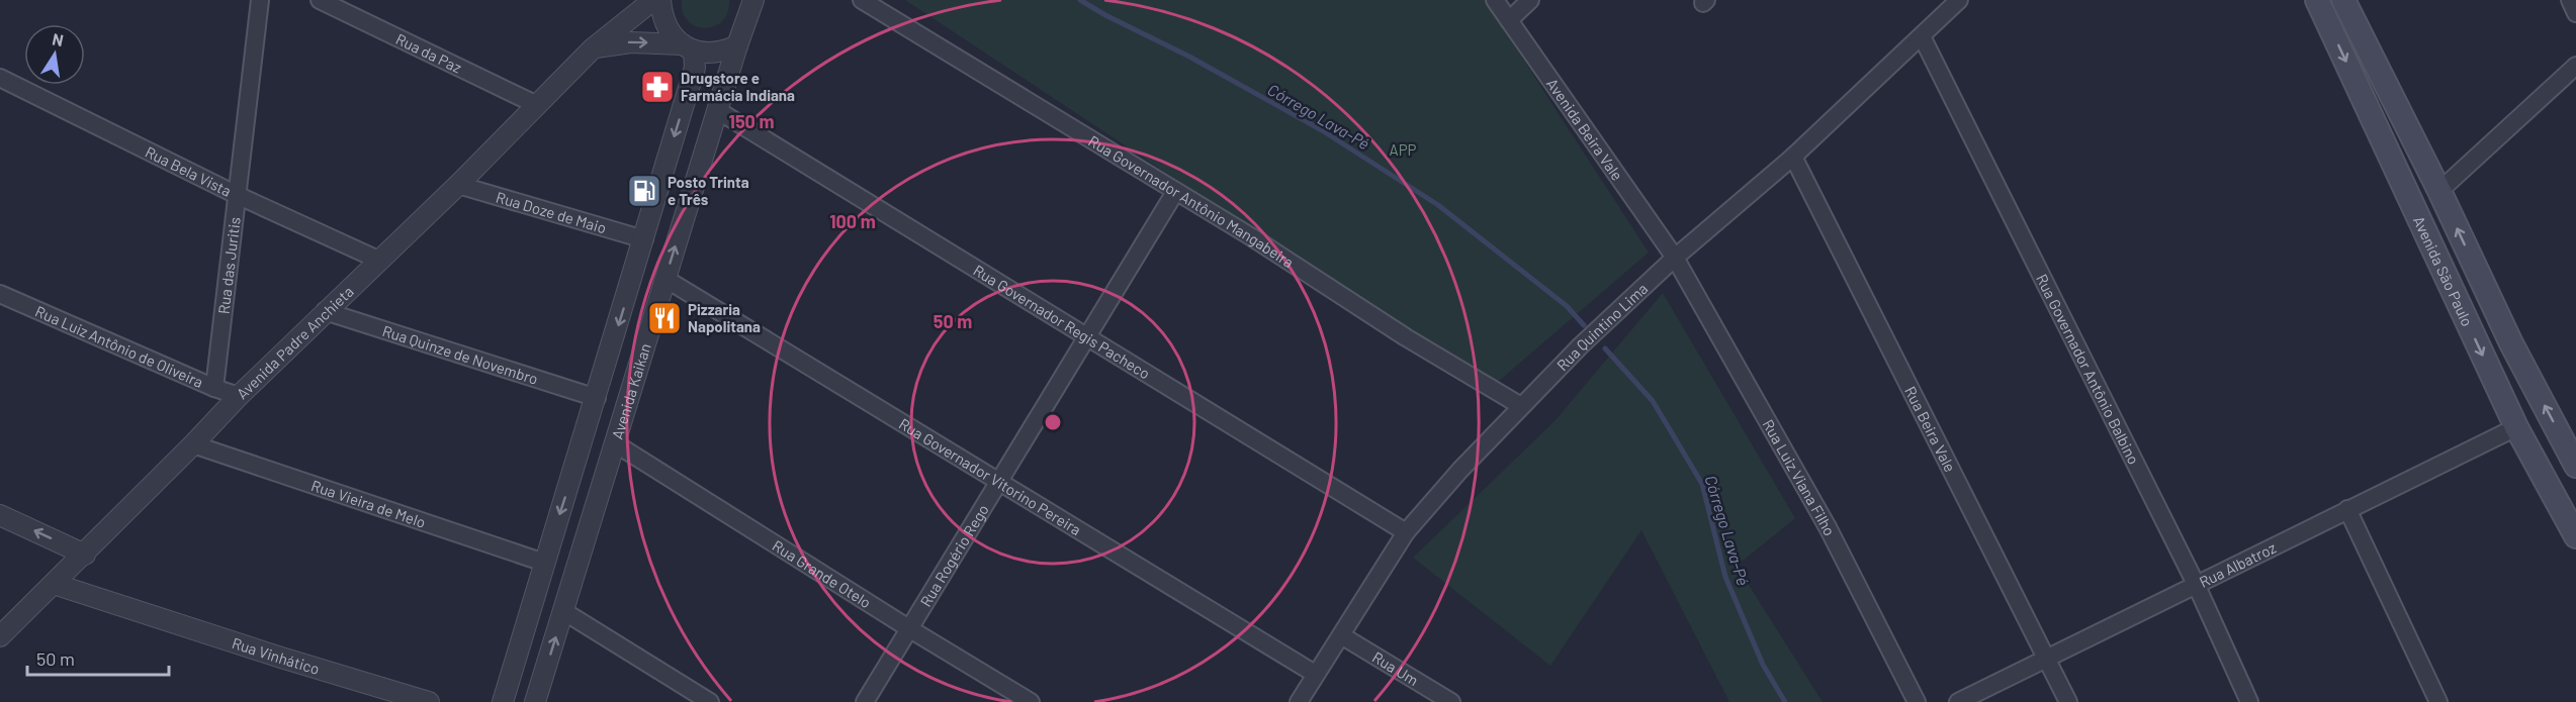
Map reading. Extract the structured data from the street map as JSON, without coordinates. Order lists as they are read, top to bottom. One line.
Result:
{"streets":{"main road":["Avenida São Paulo"],"street":["Rua da Paz","Avenida Beira Vale","Rua Bela Vista","Rua Governador Antônio Mangabeira","Rua Doze de Maio","Rua das Juritis","Rua Governador Regis Pacheco","Rua Quintino Lima","Avenida Padre Anchieta","Rua Luiz Antônio de Oliveira","Rua Quinze de Novembro","Rua Governador Antônio Balbino","Avenida Kaikan","Rua Beira Vale","Rua Governador Vitorino Pereira","Rua Luiz Viana Filho","Rua Vieira de Melo","Rua Rogério Rego","Rua Albatroz","Rua Grande Otelo","Rua Vinhático","Rua Um"]},"crossings":[["Rua da Paz","Avenida Padre Anchieta"],["Avenida Beira Vale","Rua Quintino Lima"],["Avenida Beira Vale","Rua Luiz Viana Filho"],["Rua Bela Vista","Rua das Juritis"],["Rua Bela Vista","Avenida Padre Anchieta"],["Rua Governador Antônio Mangabeira","Rua Quintino Lima"],["Rua Governador Antônio Mangabeira","Rua Rogério Rego"],["Rua Doze de Maio","Avenida Padre Anchieta"],["Rua Doze de Maio","Avenida Kaikan"],["Rua das Juritis","Rua Luiz Antônio de Oliveira"],["Avenida São Paulo","Rua Albatroz"],["Rua Governador Regis Pacheco","Rua Quintino Lima"],["Rua Governador Regis Pacheco","Avenida Kaikan"],["Rua Governador Regis Pacheco","Rua Rogério Rego"],["Rua Quintino Lima","Rua Governador Antônio Balbino"],["Rua Quintino Lima","Rua Beira Vale"],["Rua Quintino Lima","Rua Governador Vitorino Pereira"],["Rua Quintino Lima","Rua Luiz Viana Filho"],["Rua Quintino Lima","Rua Um"],["Avenida Padre Anchieta","Rua Luiz Antônio de Oliveira"],["Avenida Padre Anchieta","Rua Quinze de Novembro"],["Avenida Padre Anchieta","Rua Vieira de Melo"],["Avenida Padre Anchieta","Rua Vinhático"],["Rua Quinze de Novembro","Avenida Kaikan"],["Rua Governador Antônio Balbino","Rua Albatroz"],["Avenida Kaikan","Rua Governador Vitorino Pereira"],["Avenida Kaikan","Rua Vieira de Melo"],["Avenida Kaikan","Rua Grande Otelo"],["Rua Beira Vale","Rua Albatroz"],["Rua Governador Vitorino Pereira","Rua Rogério Rego"],["Rua Rogério Rego","Rua Grande Otelo"]],"water":["Córrego Lava-Pé"],"parks":["APP"],"places":{"pharmacy":["Drugstore e Farmácia Indiana"],"fuel station":["Posto Trinta e Três"],"restaurant":["Pizzaria Napolitana"]},"scale_bar":"50 m","north":"top","rings":["150 m","100 m","50 m"]}
